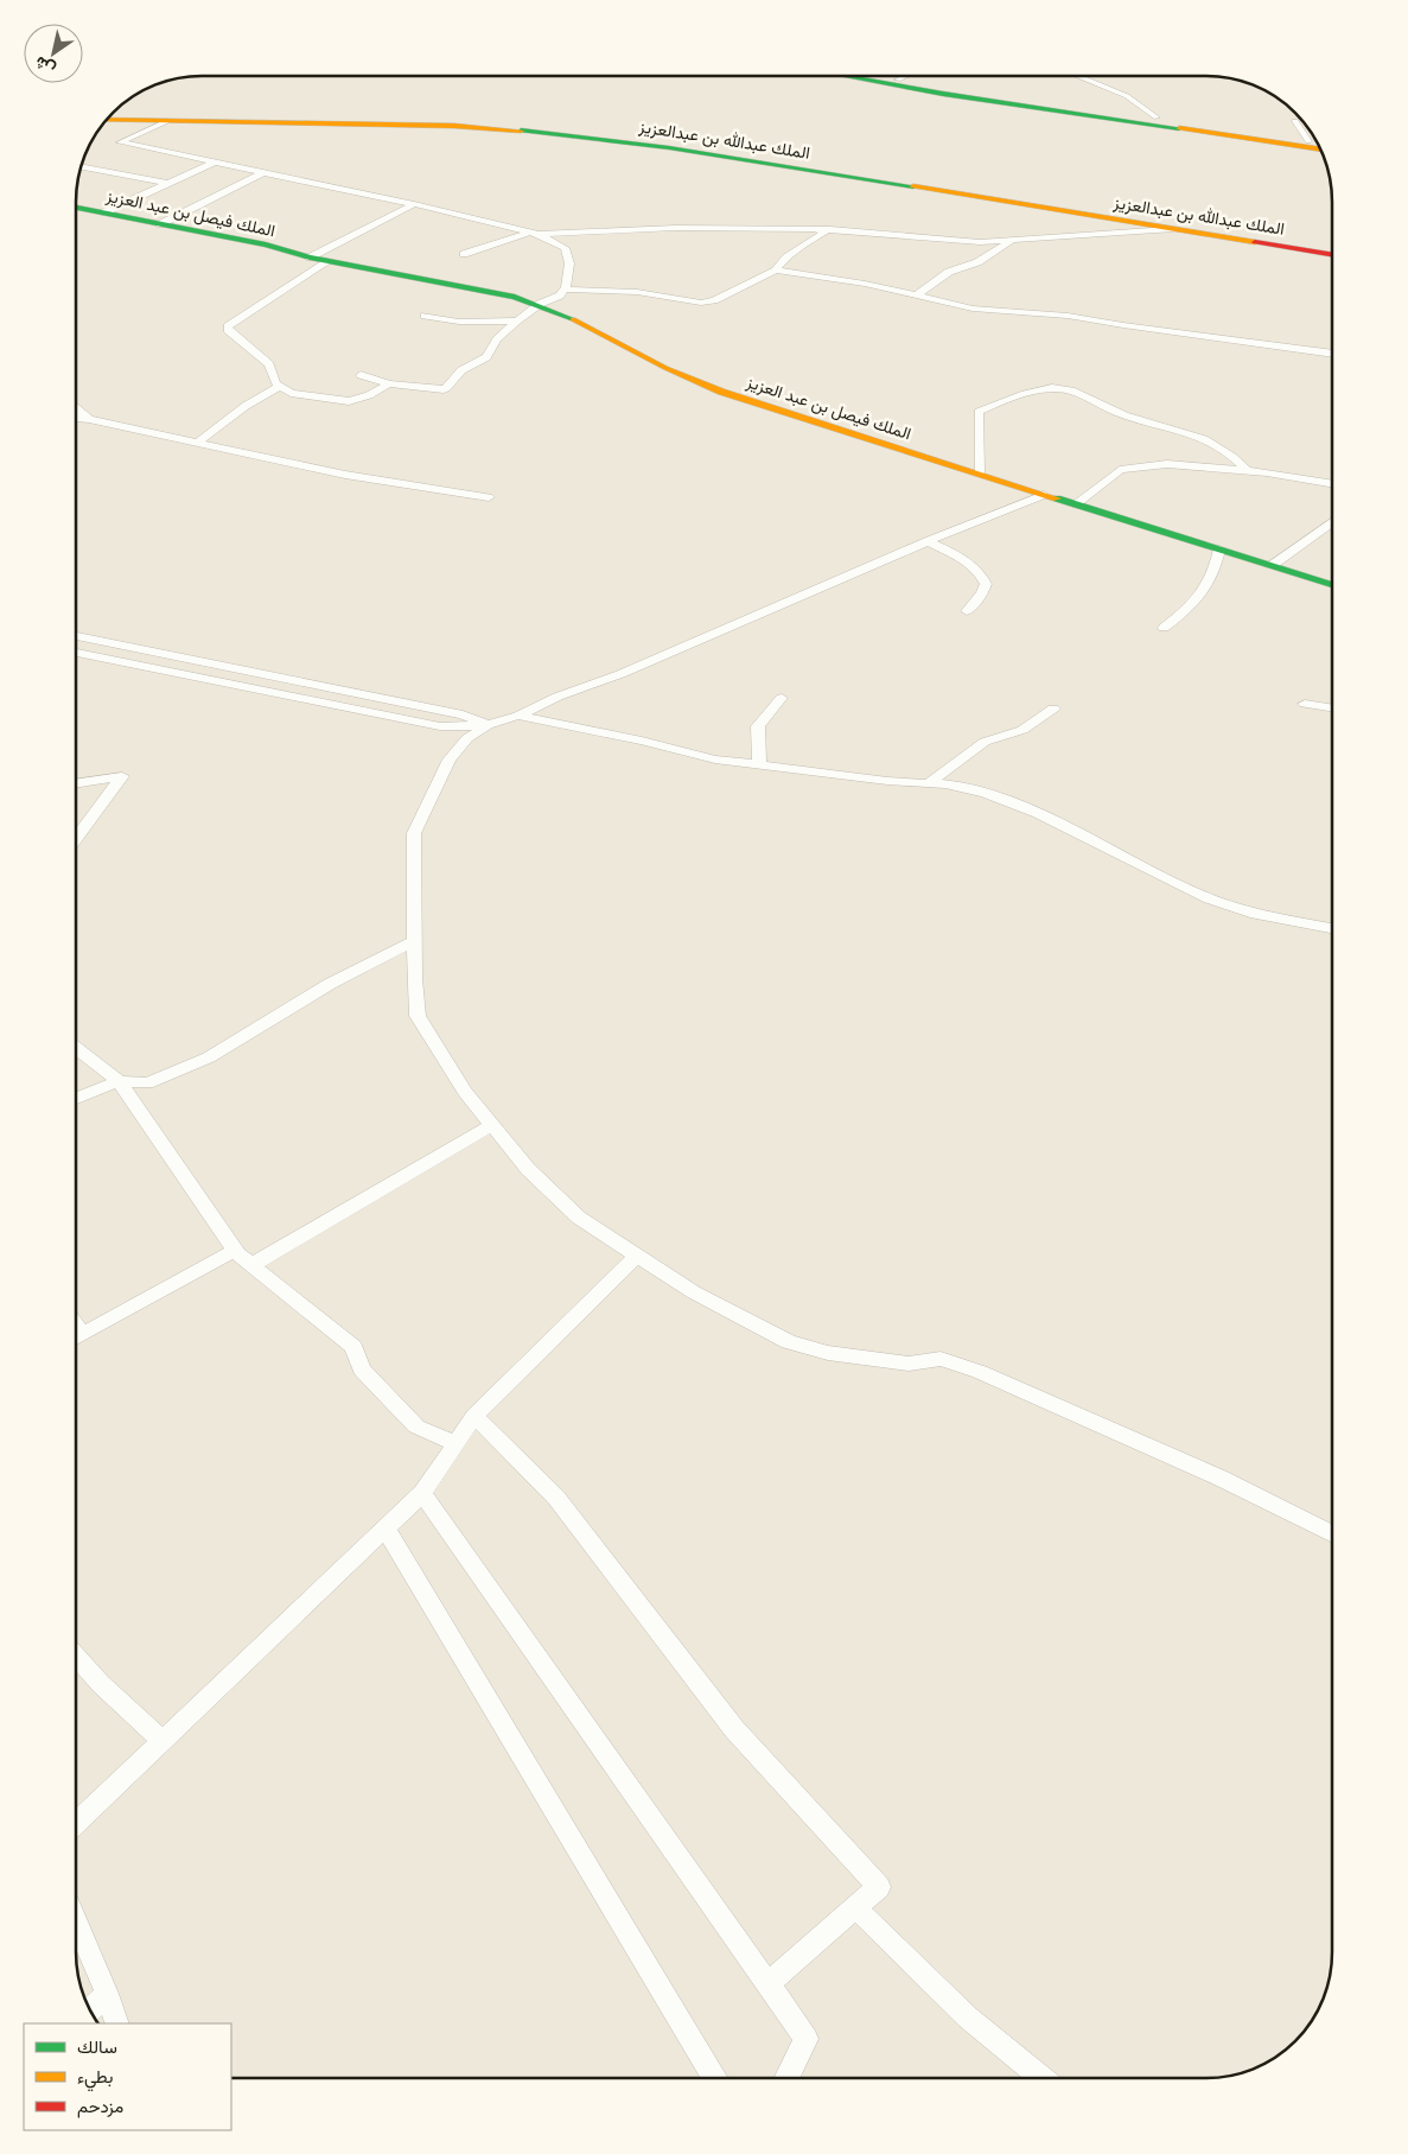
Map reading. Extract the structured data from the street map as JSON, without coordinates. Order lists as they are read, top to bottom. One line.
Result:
{"streets":{"main road":["الملك عبدالله بن عبدالعزيز","الملك فيصل بن عبد العزيز"]},"legend":["سالك","بطيء","مزدحم"],"north":"bottom left"}
